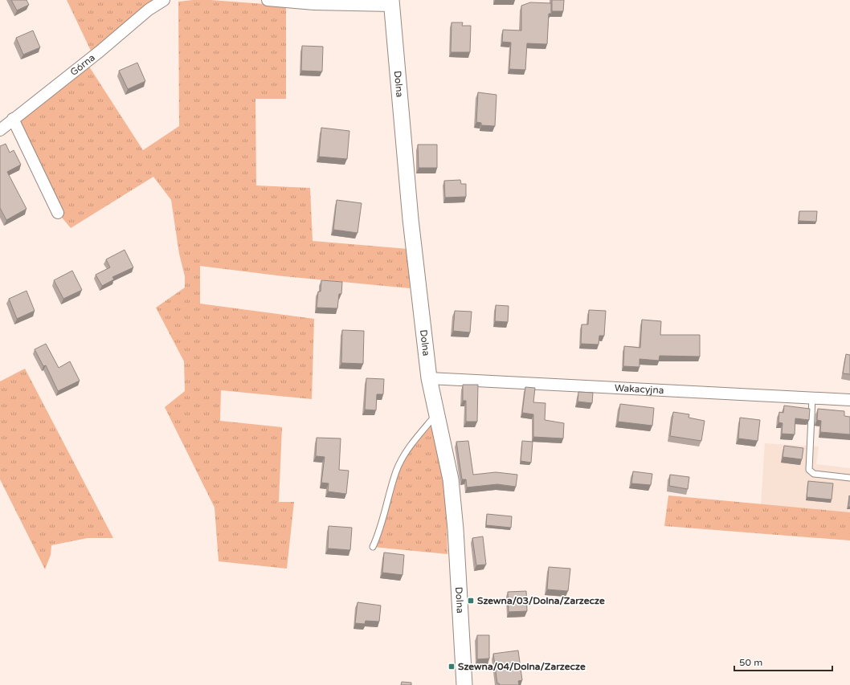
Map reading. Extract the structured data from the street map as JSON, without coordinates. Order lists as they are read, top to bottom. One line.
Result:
{"streets":{"street":["Górna","Dolna","Wakacyjna"]},"crossings":[["Dolna","Wakacyjna"]],"places":{"transit":["Szewna/03/Dolna/Zarzecze","Szewna/04/Dolna/Zarzecze"]},"scale_bar":"50 m"}
